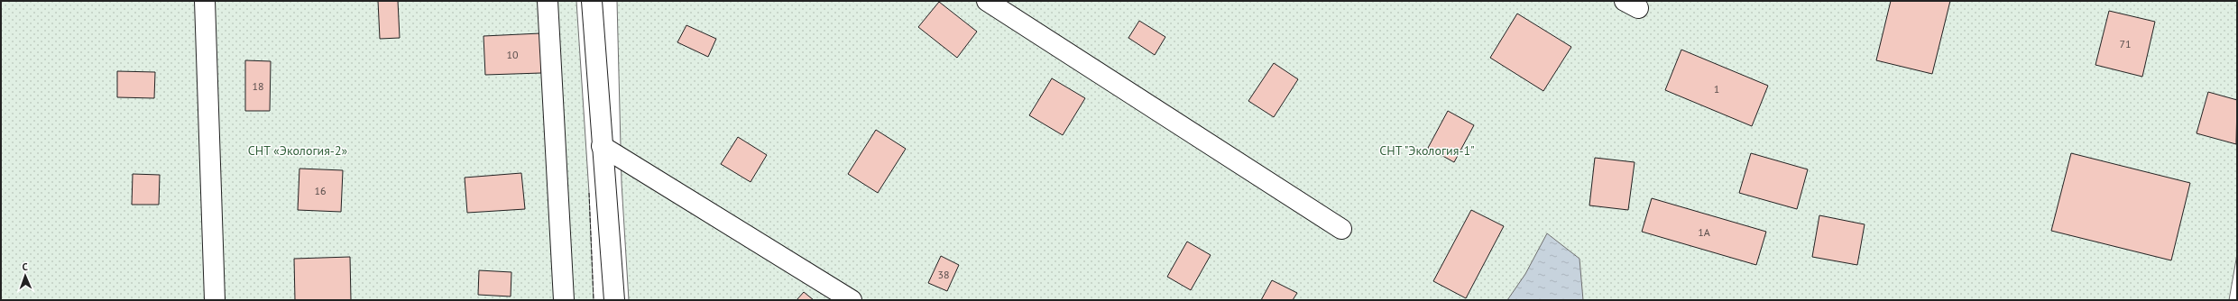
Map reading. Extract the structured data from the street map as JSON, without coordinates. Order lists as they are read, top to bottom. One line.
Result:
{"parks":["СНТ «Экология-2»","СНТ \"Экология-1\""],"house_numbers":["71","10","18","1","16","1А","38"],"north":"top"}
